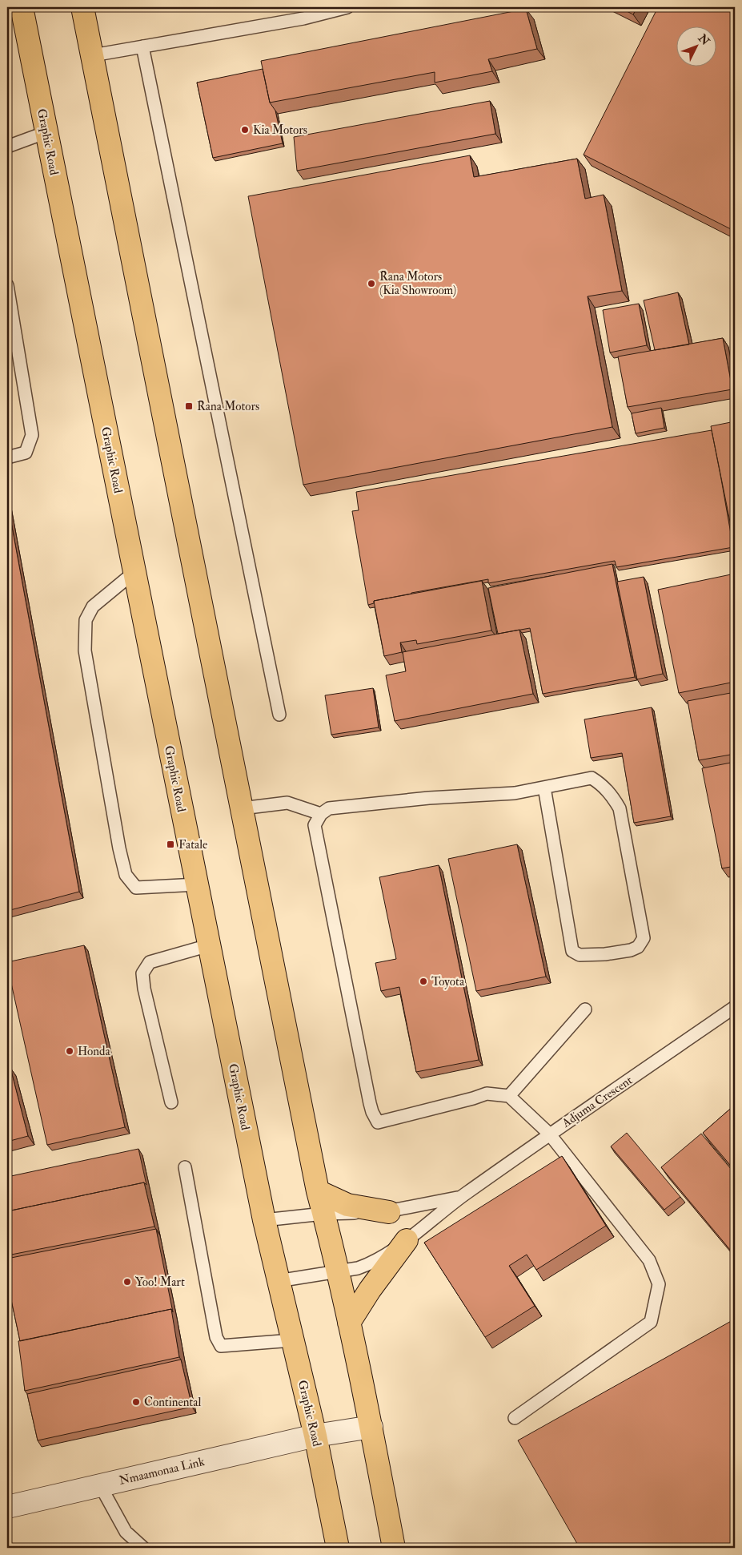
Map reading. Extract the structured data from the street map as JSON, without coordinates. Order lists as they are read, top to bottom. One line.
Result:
{"streets":{"main road":["Graphic Road"],"street":["Nmaamonaa Link"],"lane":["Adjuma Crescent"]},"crossings":[["Graphic Road","Adjuma Crescent"],["Graphic Road","Nmaamonaa Link"]],"places":{"other":["Kia Motors","Rana Motors (Kia Showroom)","Toyota","Honda","Yoo! Mart","Continental"],"transit":["Rana Motors","Fatale"]},"north":"top right"}
